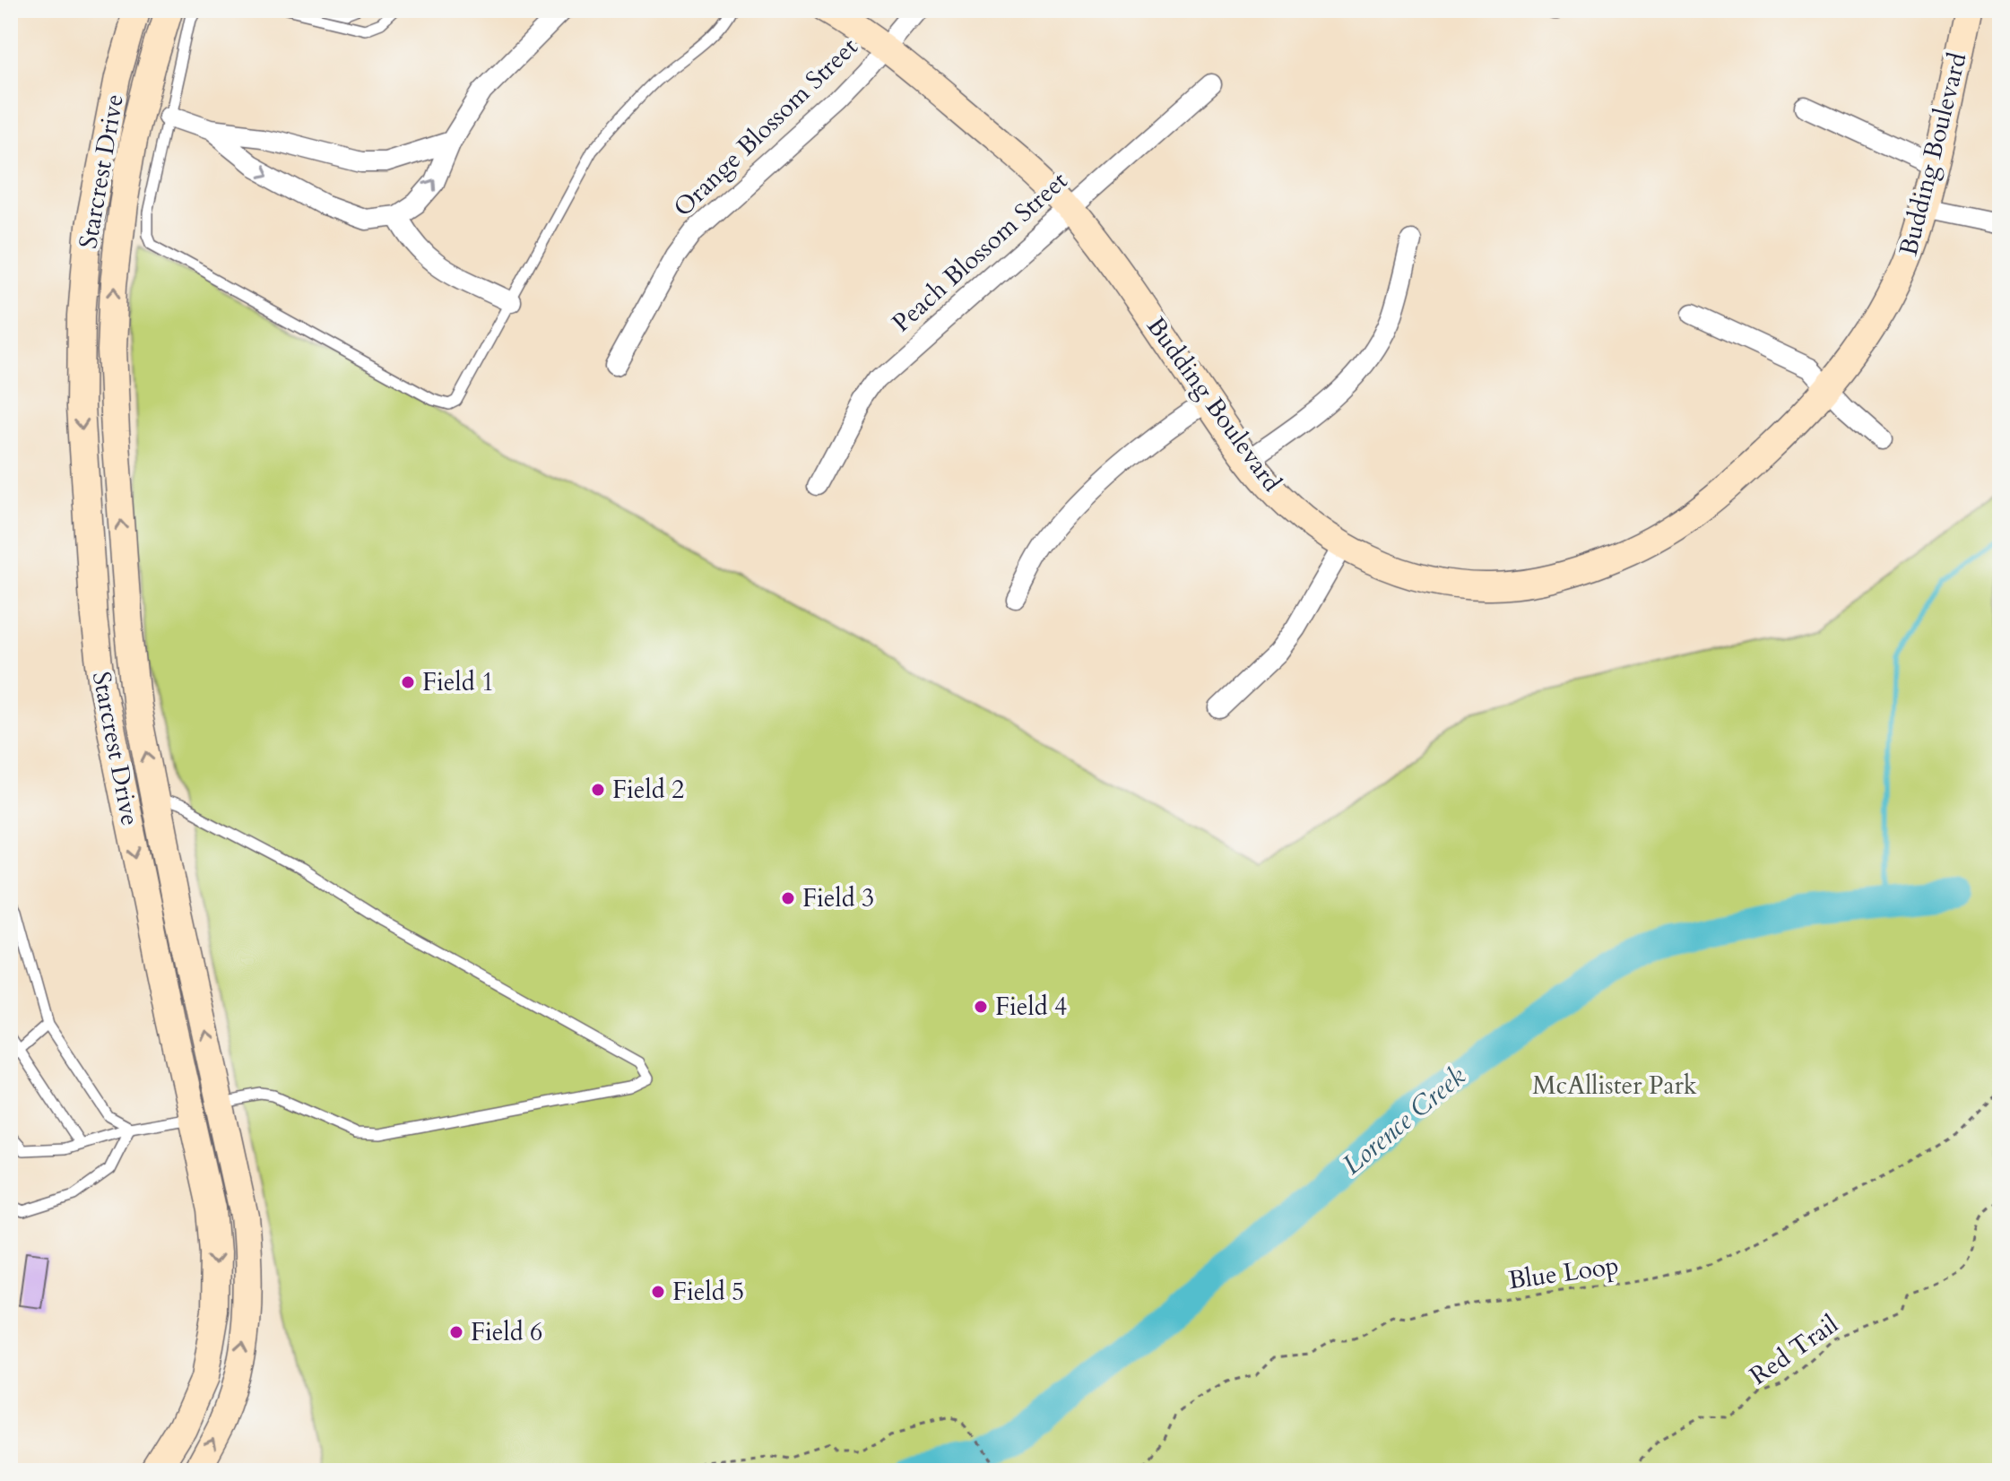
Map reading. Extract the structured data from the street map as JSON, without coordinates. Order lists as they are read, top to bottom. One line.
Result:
{"streets":{"main road":["Budding Boulevard","Starcrest Drive"],"street":["Orange Blossom Street","Peach Blossom Street"],"path":["Blue Loop","Red Trail"]},"crossings":[["Orange Blossom Street","Budding Boulevard"],["Budding Boulevard","Peach Blossom Street"]],"water":["Lorence Creek"],"parks":["McAllister Park"],"places":["Field 1","Field 2","Field 3","Field 4","Field 5","Field 6"]}
